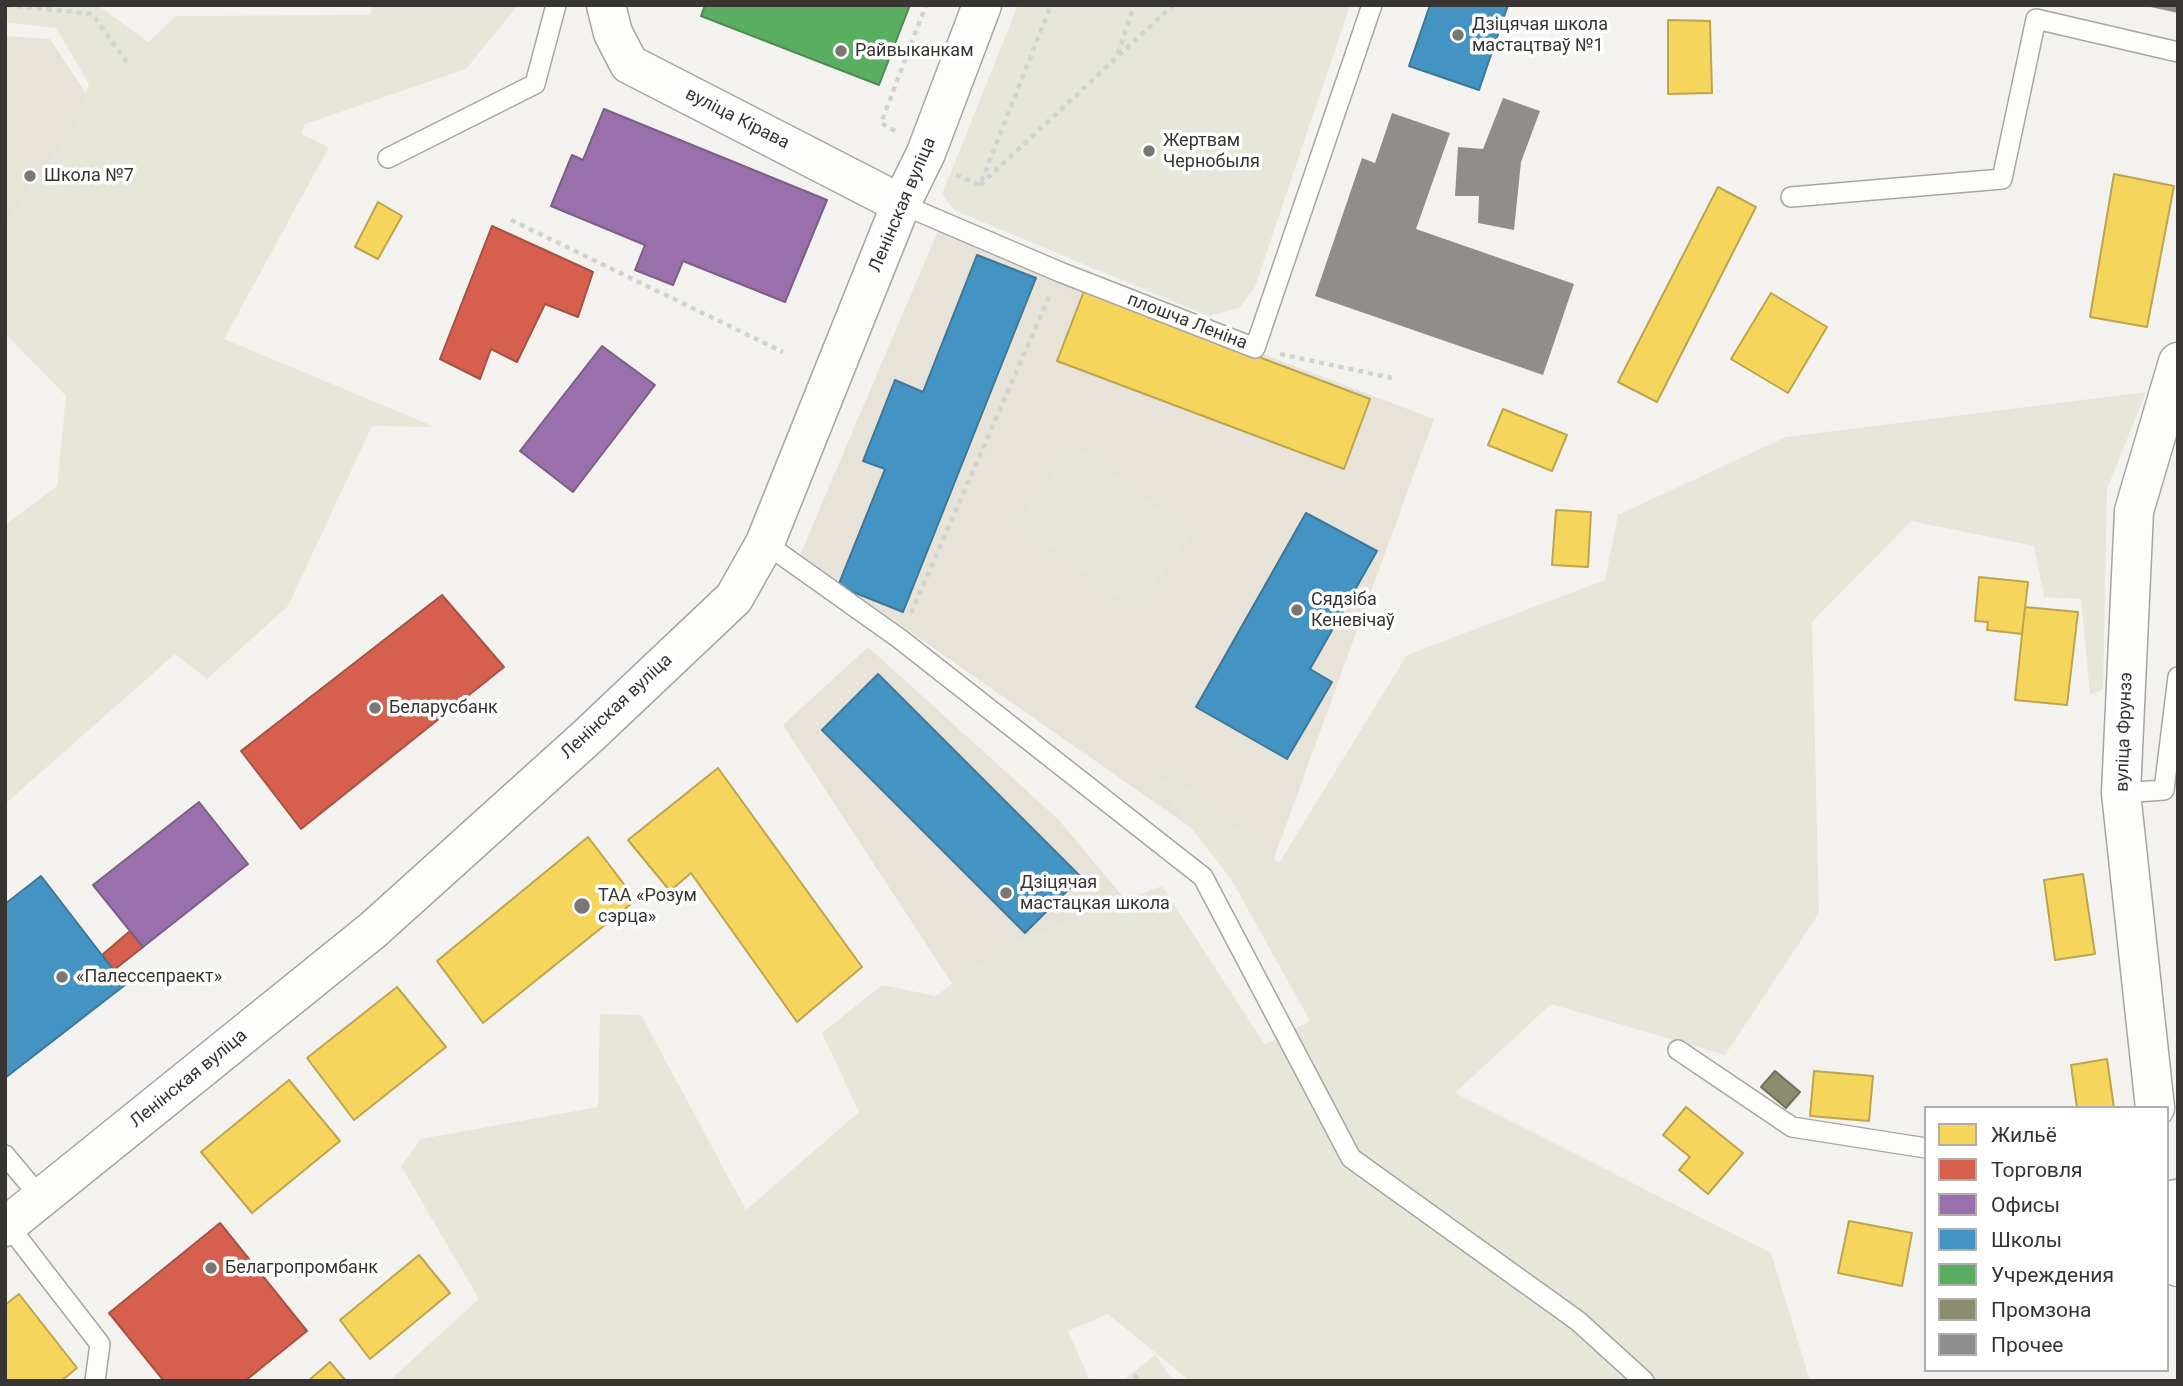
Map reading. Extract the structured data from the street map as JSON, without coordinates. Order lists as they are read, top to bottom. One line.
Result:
{"streets":{"main road":["вуліца Кірава","Ленінская вуліца","вуліца Фрунзэ"],"lane":["плошча Леніна"]},"crossings":[["вуліца Кірава","Ленінская вуліца"],["вуліца Кірава","плошча Леніна"],["Ленінская вуліца","плошча Леніна"]],"places":["Дзіцячая школа мастацтваў №1","Райвыканкам","Жертвам Чернобыля","Школа №7","Сядзіба Кеневічаў","Беларусбанк","Дзіцячая мастацкая школа","ТАА «Розум сэрца»","«Палессепраект»","Белагропромбанк"],"legend":["Жильё","Торговля","Офисы","Школы","Учреждения","Промзона","Прочее"]}
